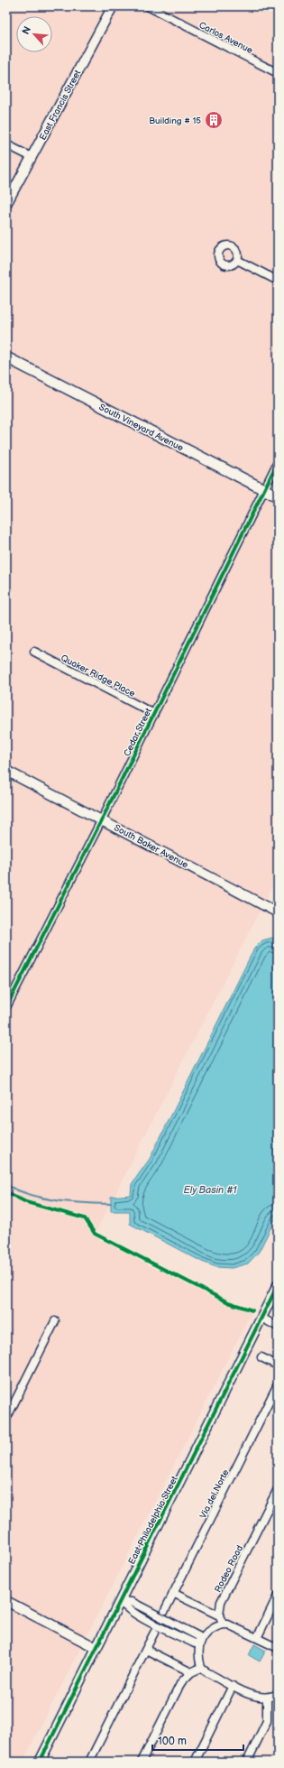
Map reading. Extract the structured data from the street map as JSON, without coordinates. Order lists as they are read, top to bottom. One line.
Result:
{"streets":{"main road":["South Vineyard Avenue"],"street":["Carlos Avenue","East Francis Street","Quaker Ridge Place","Cedar Street","South Baker Avenue","Via del Norte","East Philadelphia Street","Rodeo Road"]},"crossings":[["South Vineyard Avenue","Cedar Street"],["Quaker Ridge Place","Cedar Street"],["Cedar Street","South Baker Avenue"]],"water":["Ely Basin #1"],"places":{"building":["Building # 15"]},"scale_bar":"100 m","north":"top left"}
